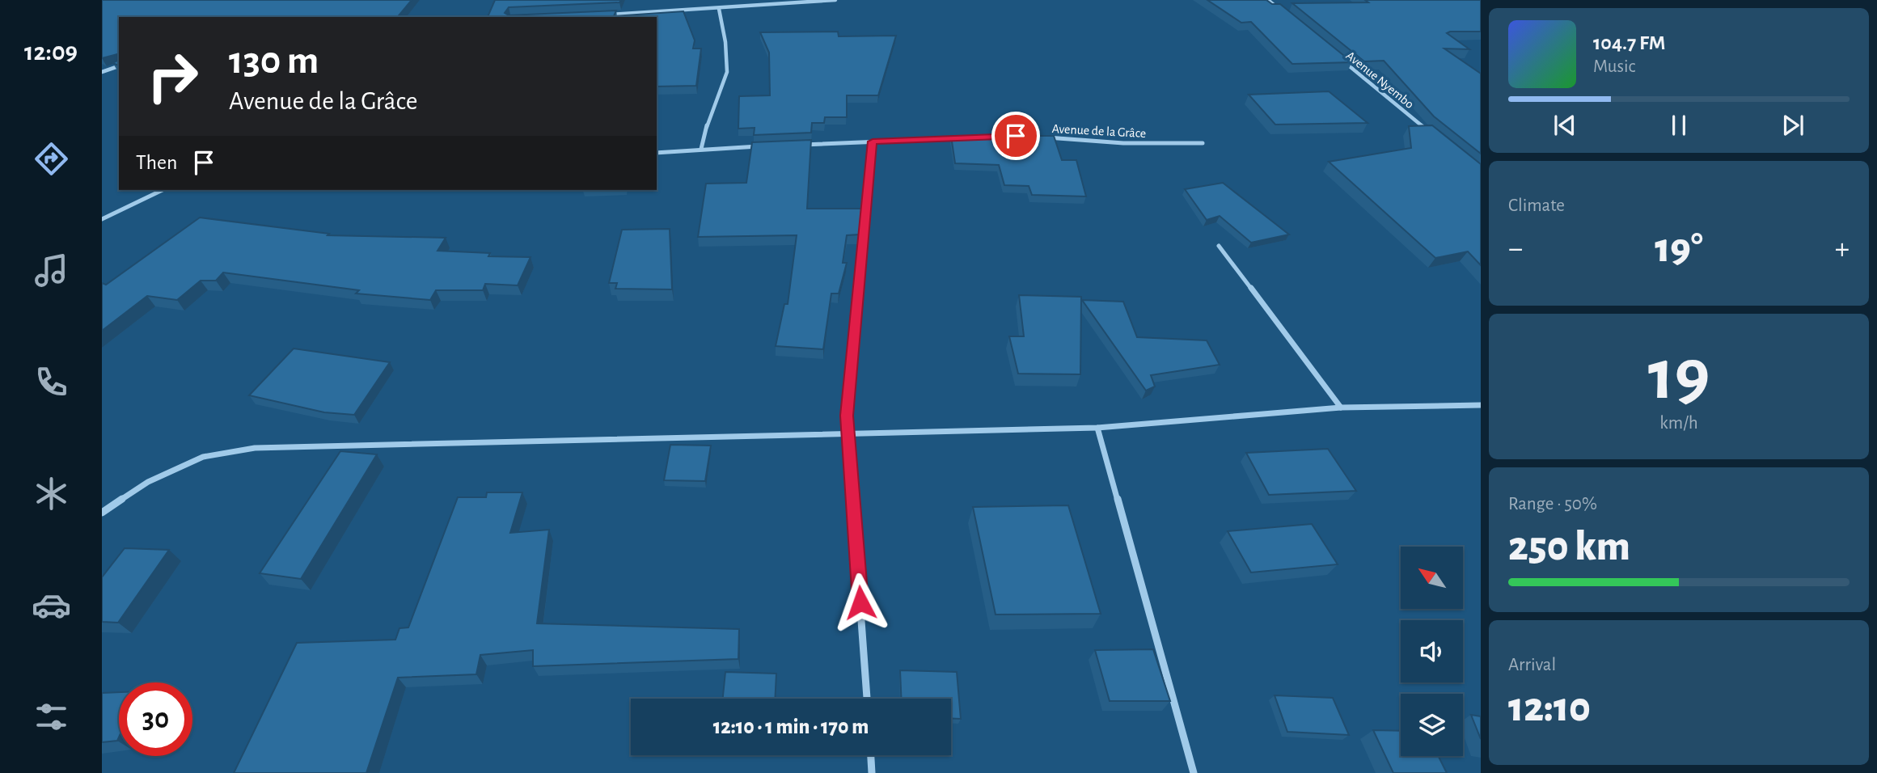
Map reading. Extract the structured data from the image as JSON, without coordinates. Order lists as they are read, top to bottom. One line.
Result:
{"streets":{"street":["Avenue Nyembo","Avenue de la Grâce"]},"north":"top left","page":{"tabs":"12:09","turn":["130 m","Avenue de la Grâce"],"song":["104.7 FM","Music"],"then":"Then","tile":["Climate",["19","km/h"],["Range · 50%","250 km"],["Arrival","12:10"]],"heat":["−","19°","+"],"limit":"30","trip":"12:10 · 1 min · 170 m"}}
